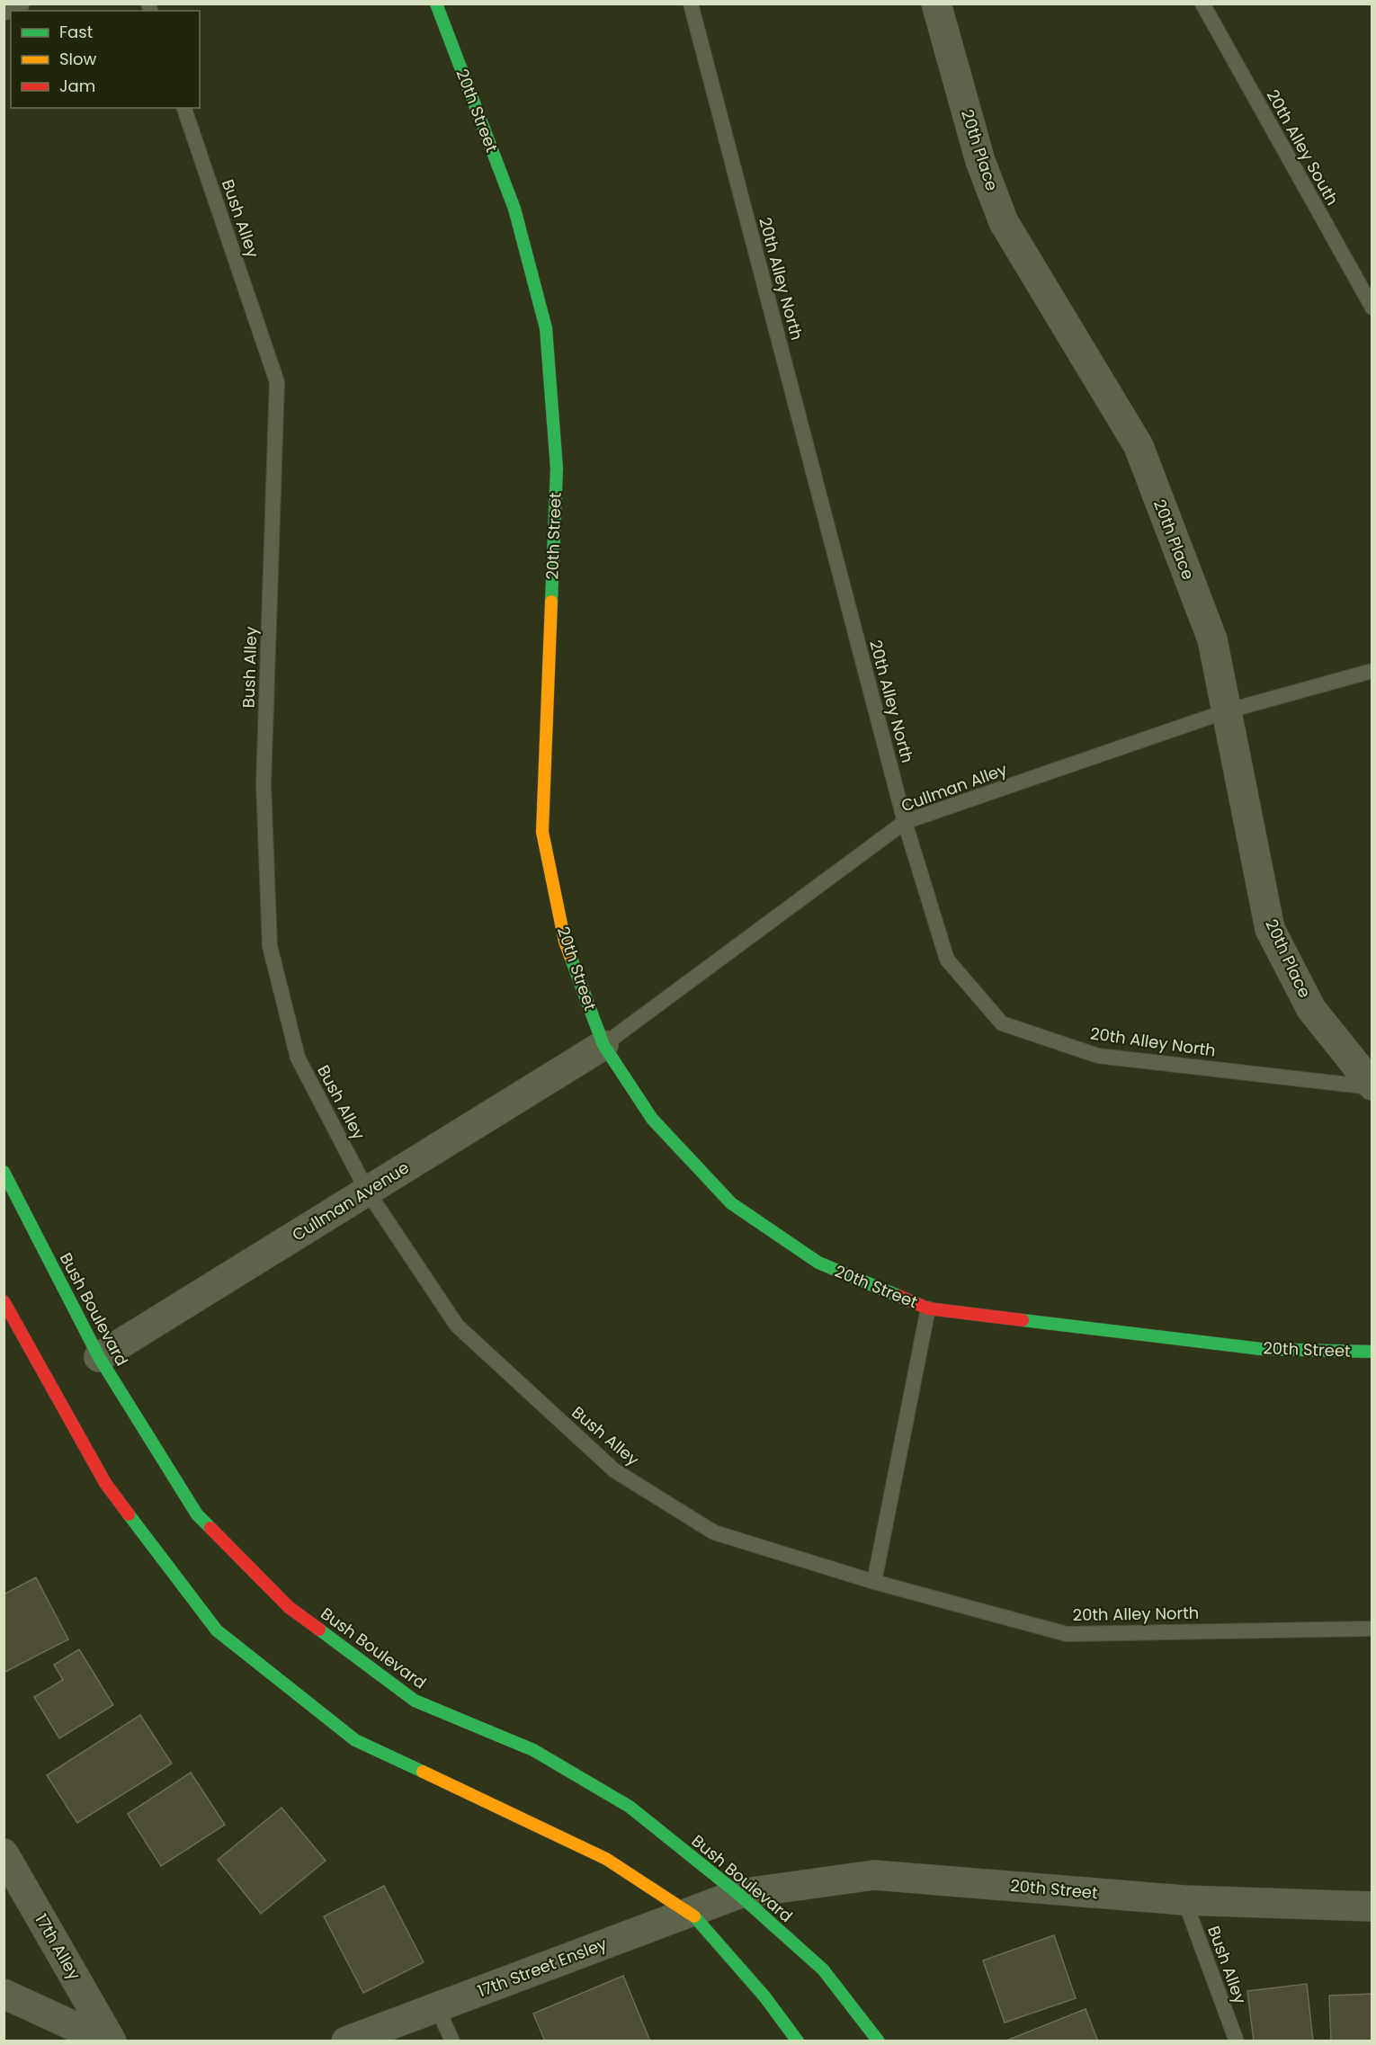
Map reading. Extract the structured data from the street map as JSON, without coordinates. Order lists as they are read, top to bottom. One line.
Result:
{"streets":{"main road":["20th Street","Bush Boulevard"],"street":["20th Place","Cullman Avenue","17th Alley","17th Street Ensley"],"lane":["20th Alley South","Bush Alley","20th Alley North","Cullman Alley"]},"crossings":[["20th Street","Bush Alley"],["20th Street","Cullman Alley"],["20th Street","Cullman Avenue"],["20th Street","Bush Boulevard"],["20th Street","17th Street Ensley"],["20th Place","20th Alley North"],["20th Place","Cullman Alley"],["Bush Alley","20th Alley North"],["Bush Alley","Cullman Avenue"],["20th Alley North","Cullman Alley"],["Cullman Alley","Cullman Avenue"],["Cullman Avenue","Bush Boulevard"],["Bush Boulevard","17th Street Ensley"]],"legend":["Fast","Slow","Jam"]}
